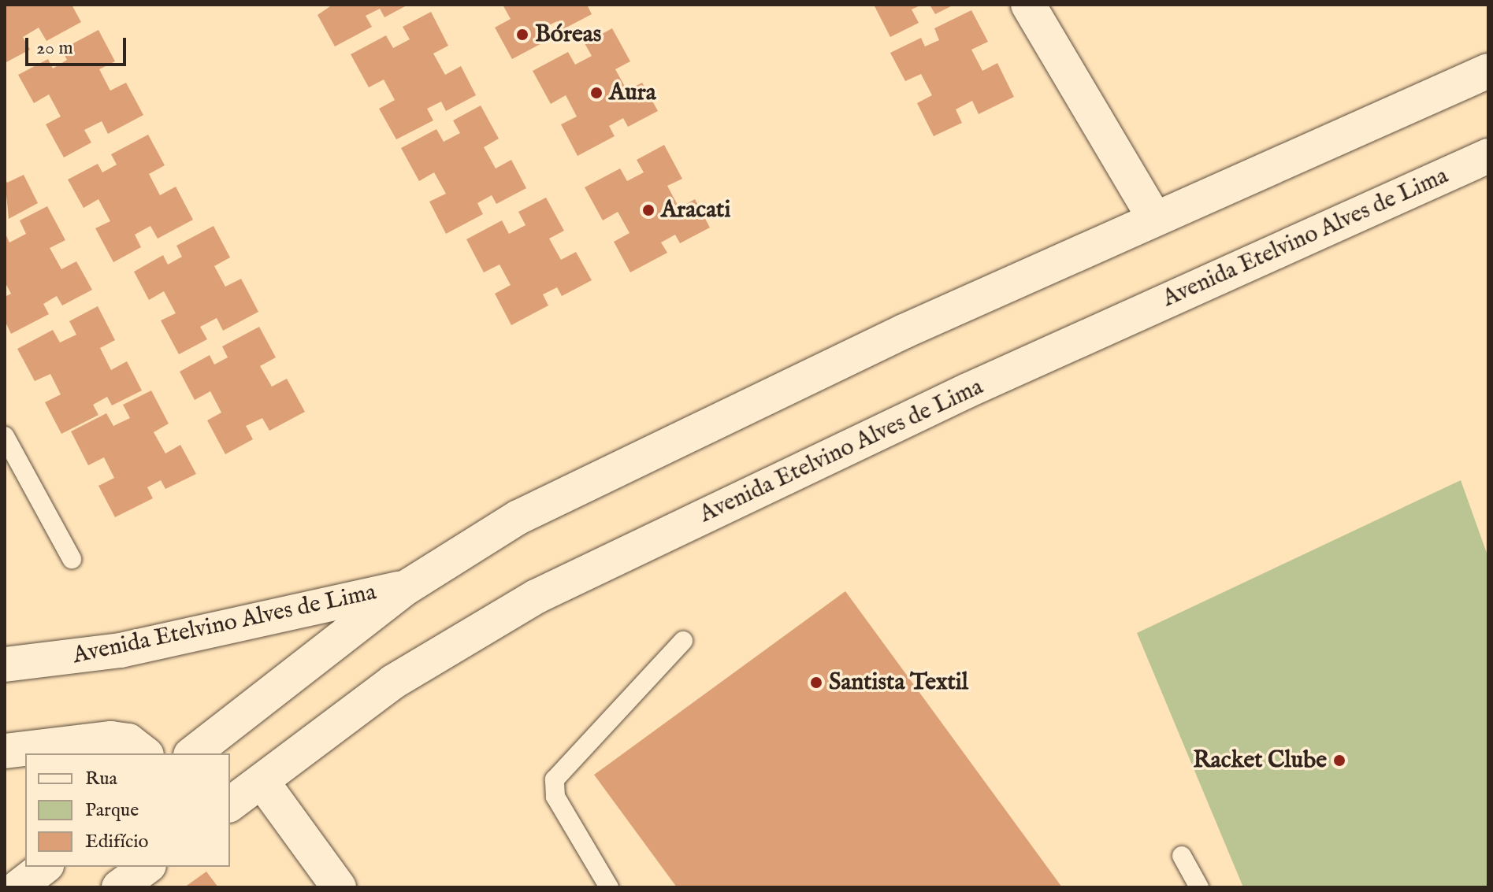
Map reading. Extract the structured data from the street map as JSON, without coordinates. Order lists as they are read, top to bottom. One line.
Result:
{"streets":{"main road":["Avenida Etelvino Alves de Lima"]},"places":["Bóreas","Aura","Aracati","Santista Textil","Racket Clube"],"legend":["Rua","Parque","Edifício"],"scale_bar":"20 m"}
